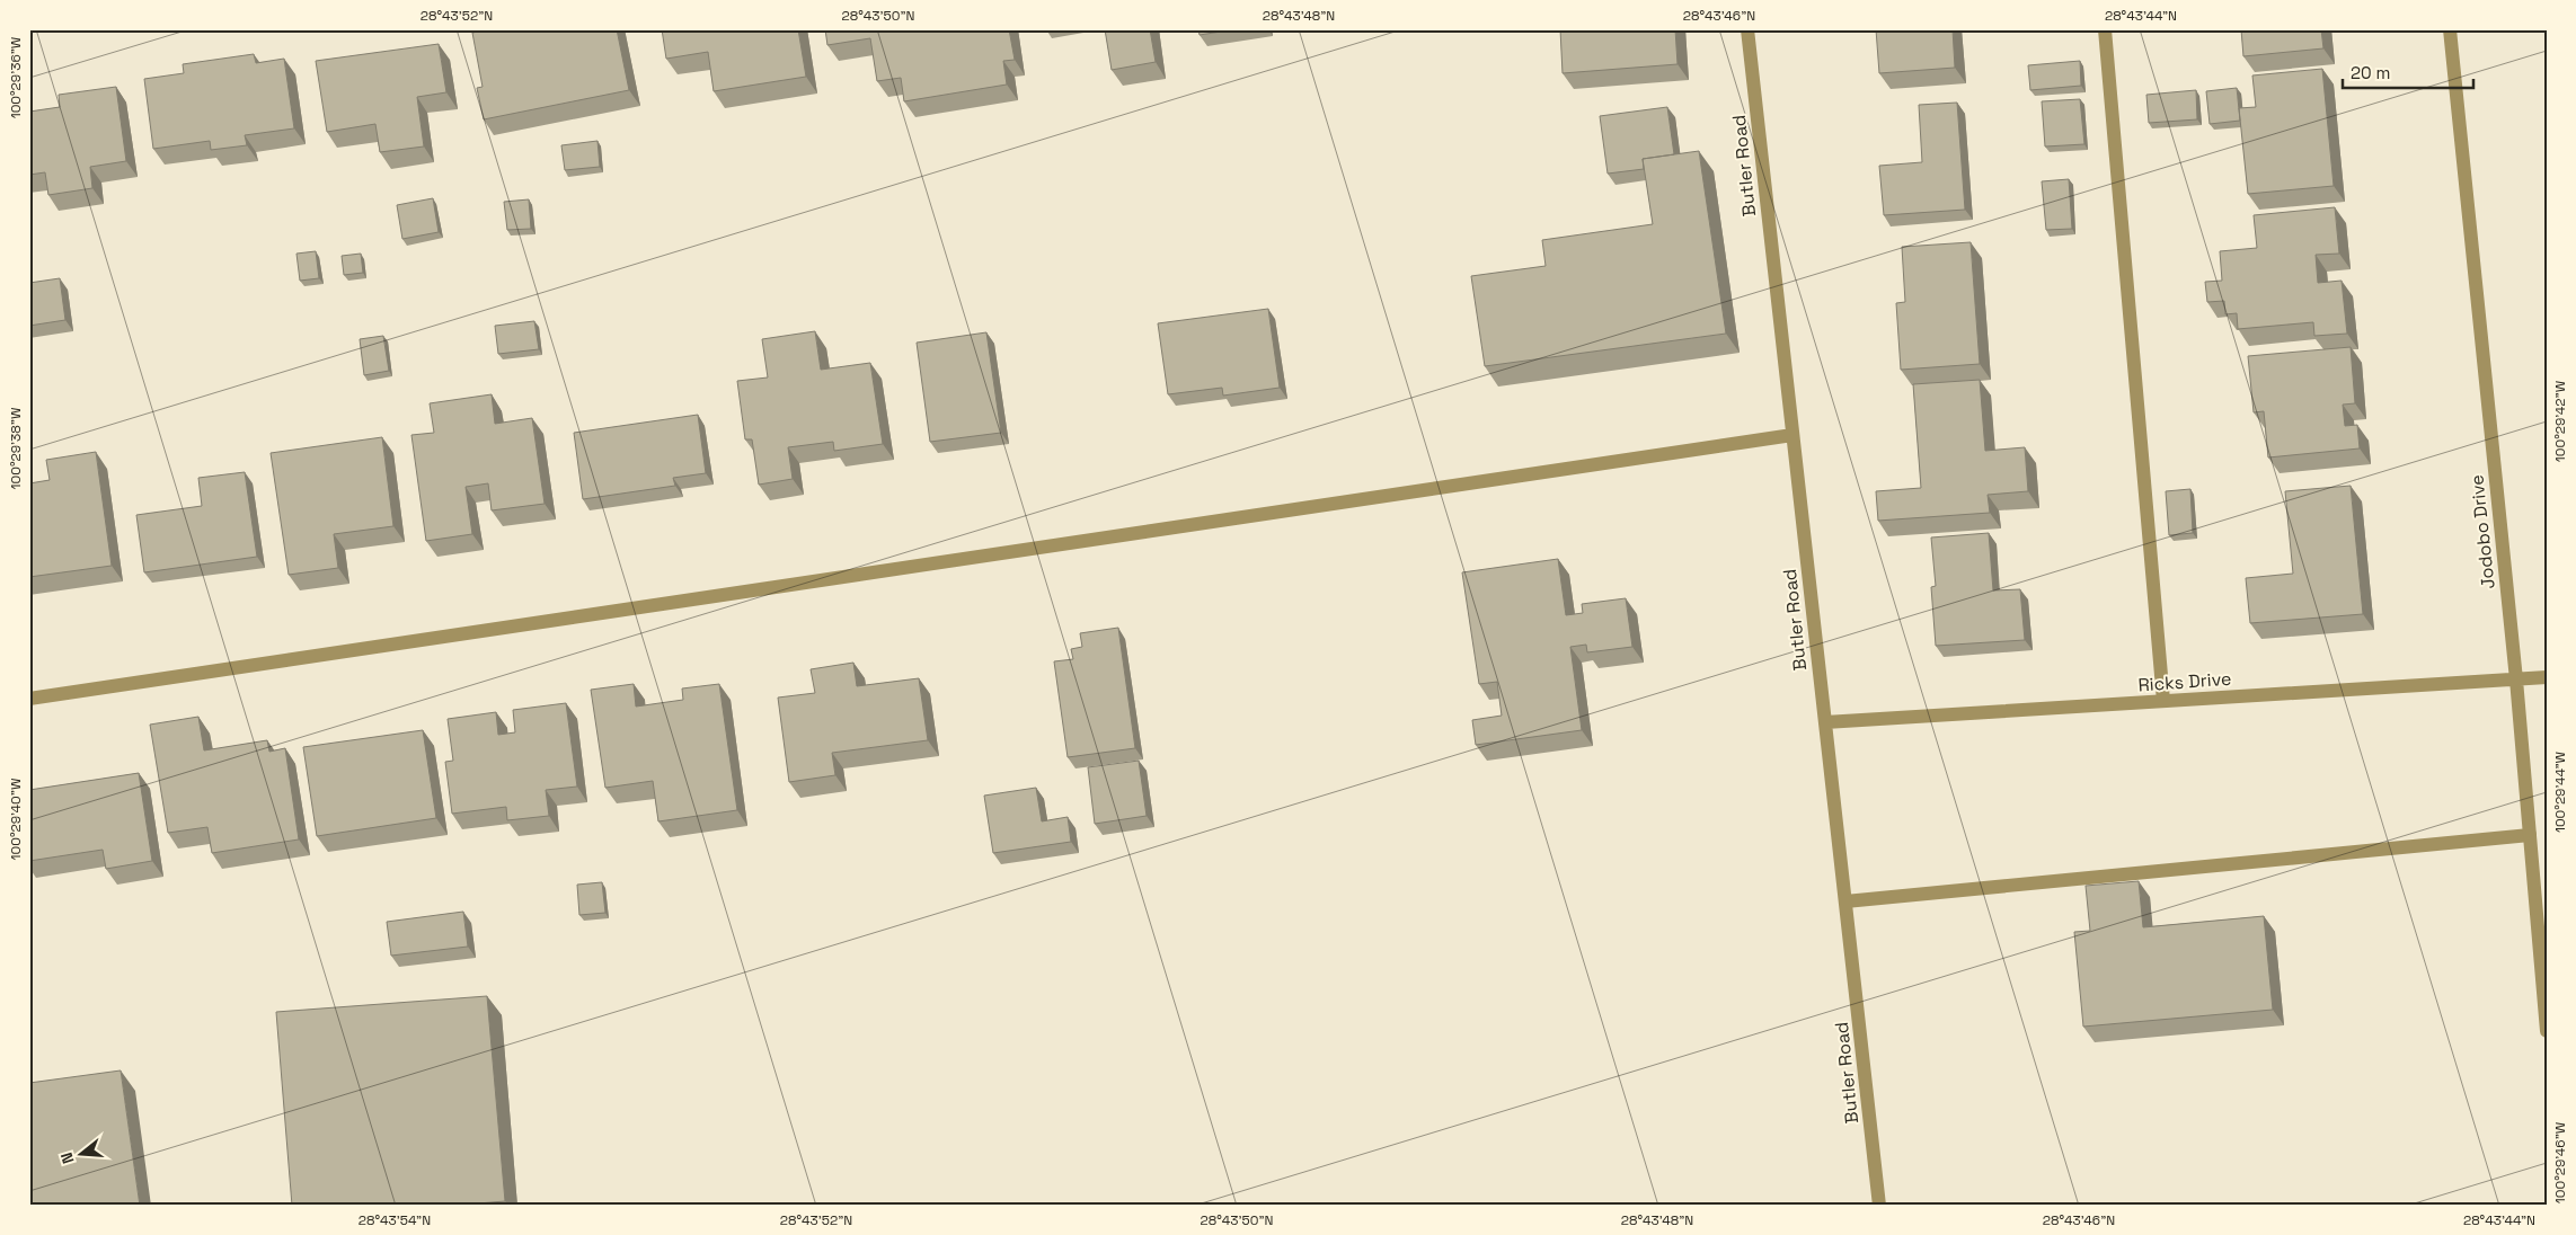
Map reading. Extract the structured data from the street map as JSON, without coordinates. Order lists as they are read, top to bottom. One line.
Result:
{"streets":{"street":["Butler Road","Jodobo Drive","Ricks Drive"]},"crossings":[["Butler Road","Ricks Drive"],["Jodobo Drive","Ricks Drive"]],"scale_bar":"20 m","north":"left","coordinates":["28°43'52\"N","28°43'50\"N","28°43'48\"N","28°43'46\"N","28°43'44\"N","100°29'36\"W","100°29'42\"W","100°29'38\"W","100°29'44\"W","100°29'40\"W","100°29'46\"W","28°43'54\"N"]}
